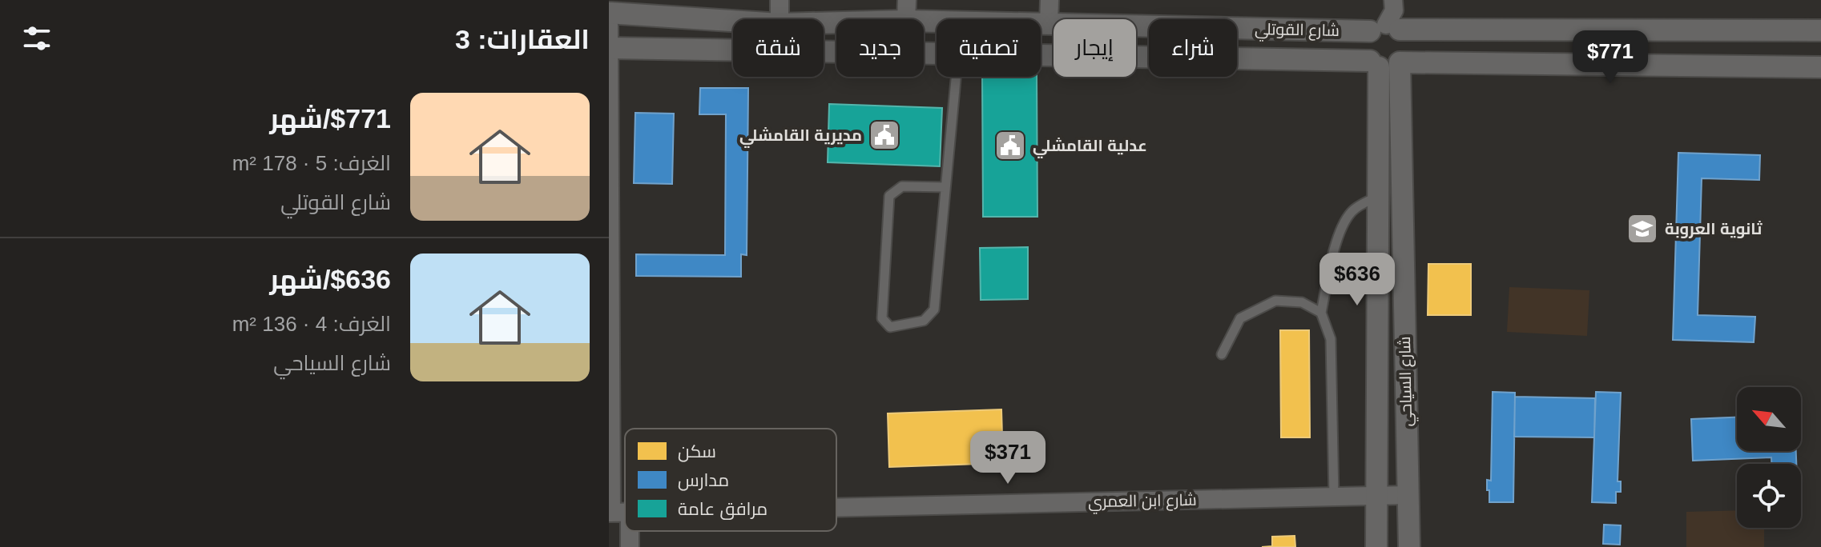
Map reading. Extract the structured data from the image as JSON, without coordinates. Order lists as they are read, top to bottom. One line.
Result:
{"streets":{"street":["شارع القوتلي","شارع السياحي","شارع ابن العمري"]},"crossings":[["شارع القوتلي","شارع السياحي"],["شارع السياحي","شارع ابن العمري"]],"places":{"public building":["مديرية القامشلي","عدلية القامشلي"],"school or university":["ثانوية العروبة"]},"legend":["سكن","مدارس","مرافق عامة"],"north":"top left","page":{"heading":"العقارات: 3","chip":["شراء","إيجار","تصفية","جديد","شقة"],"price":["$771","$636","$371"],"list":[{"name":"$771/شهر","note":"الغرف: 5 · 178 m² · شارع القوتلي"},{"name":"$636/شهر","note":"الغرف: 4 · 136 m² · شارع السياحي"}]}}
